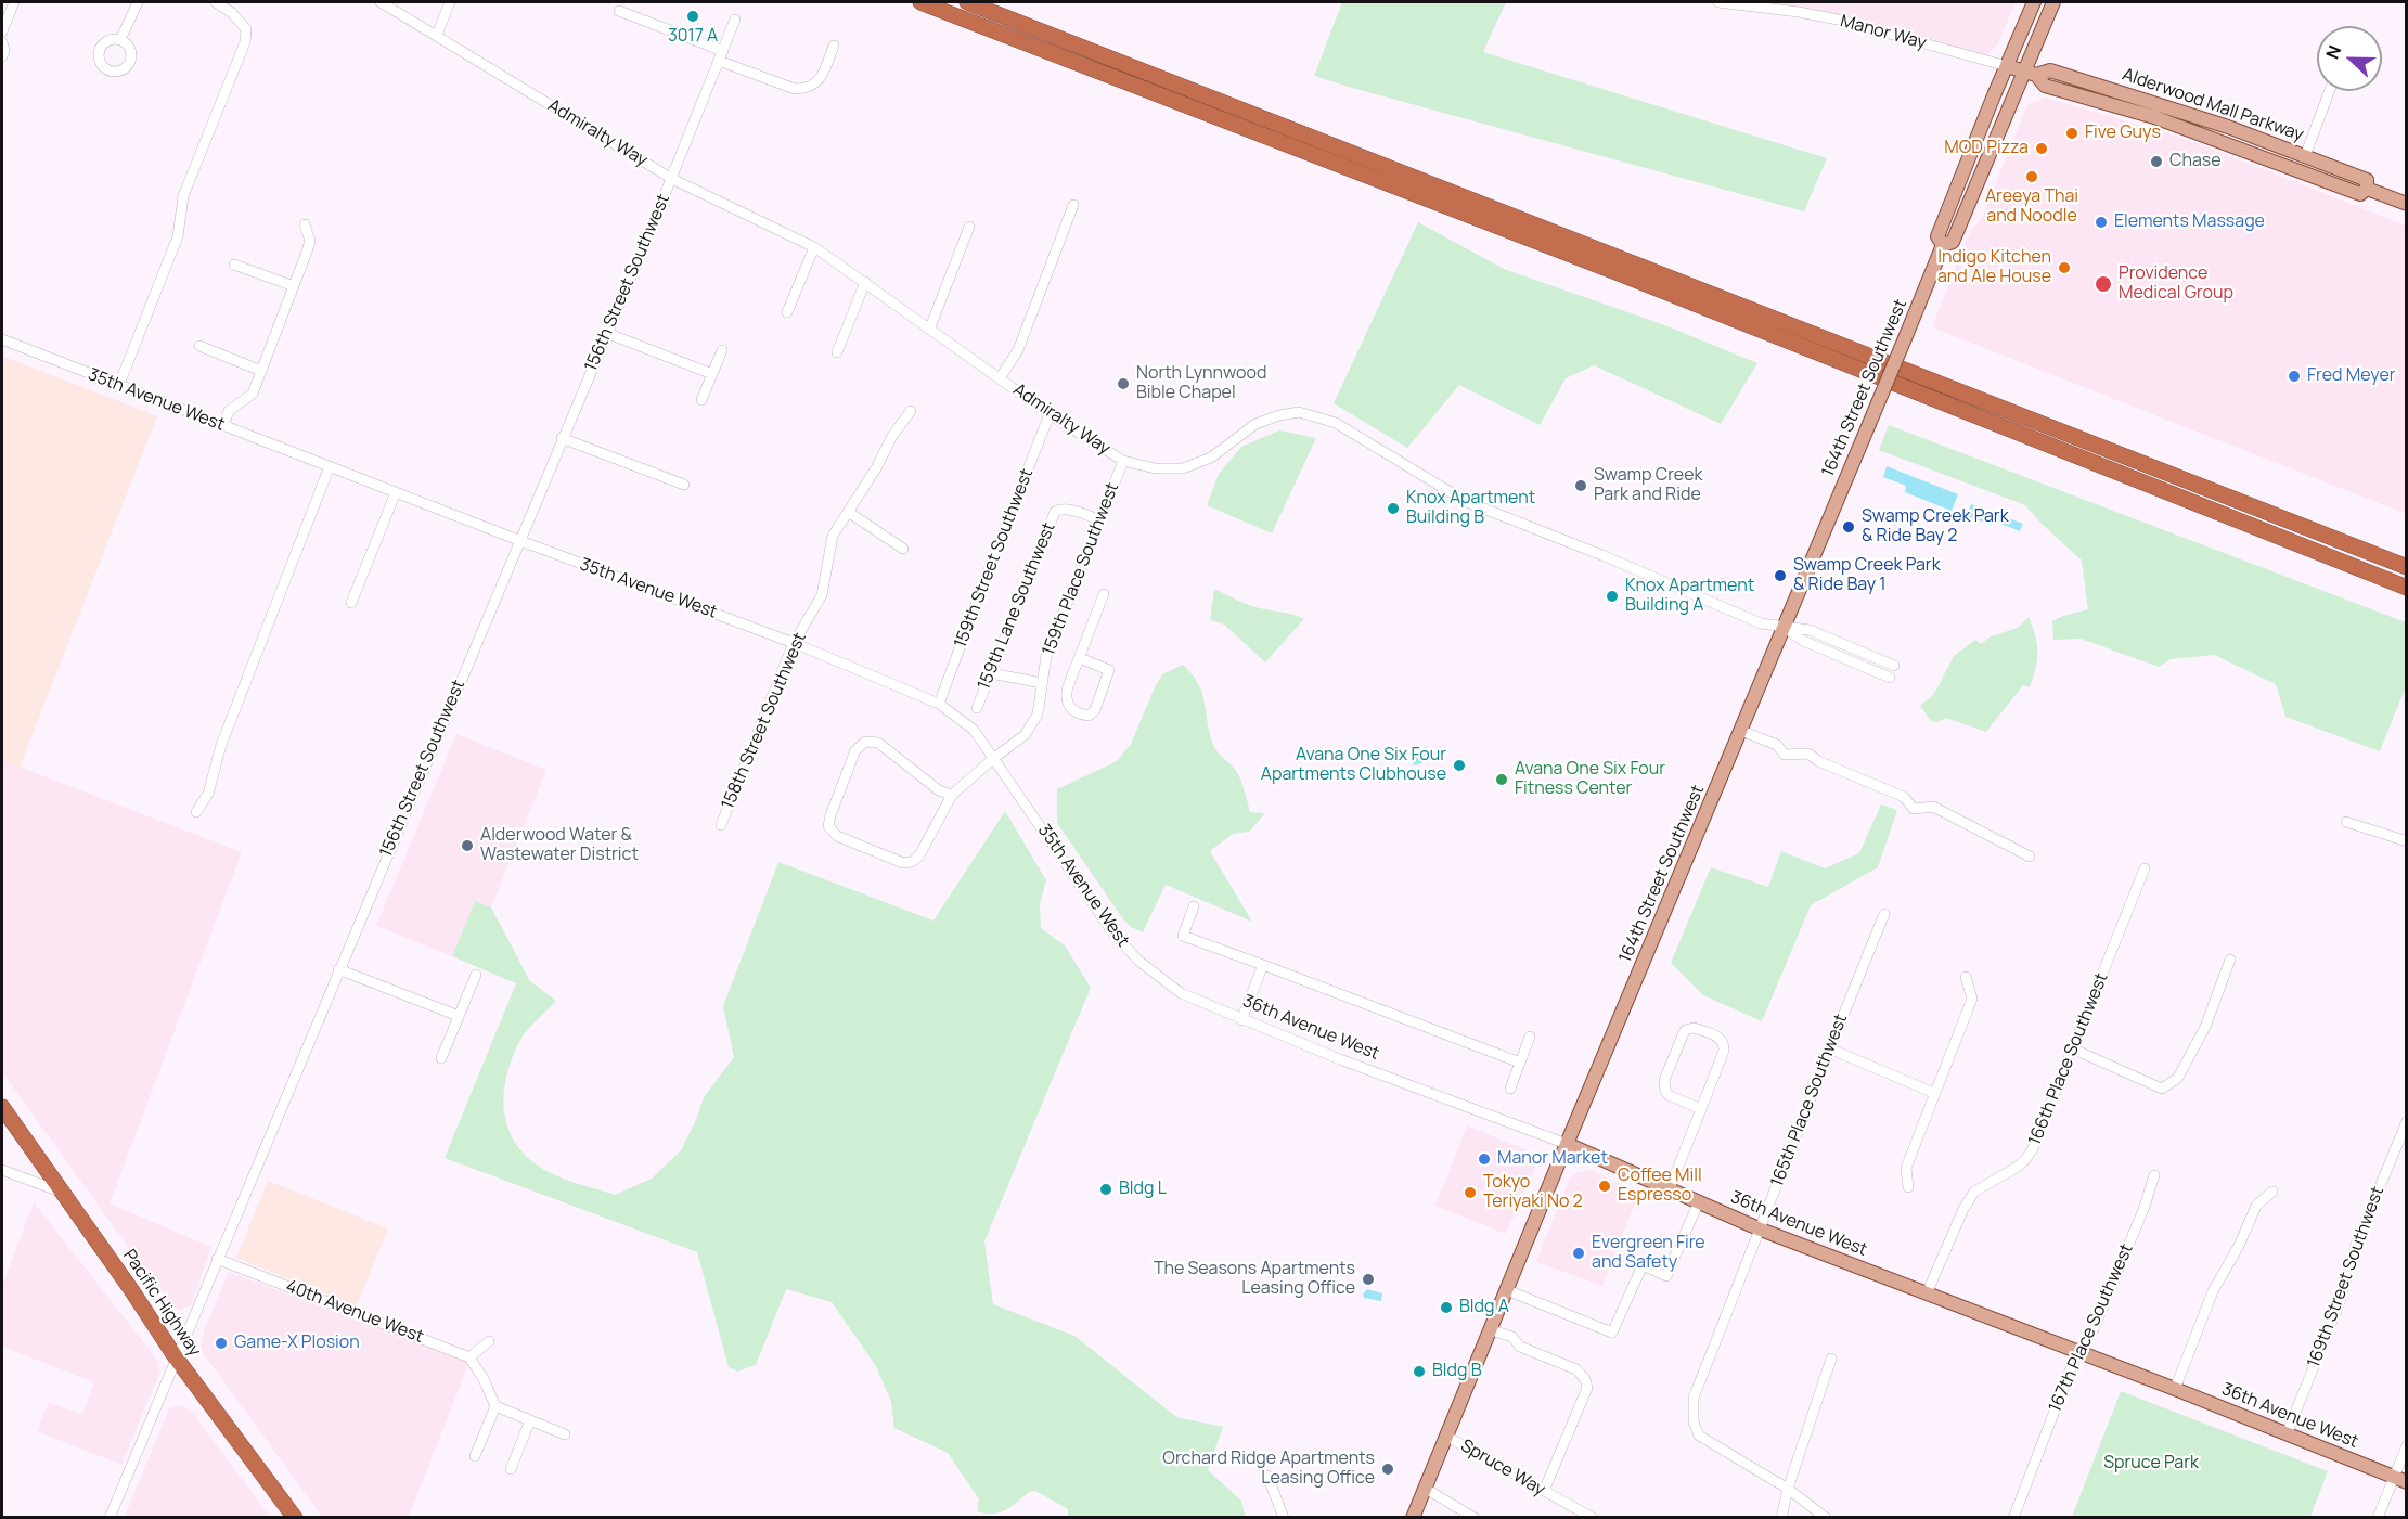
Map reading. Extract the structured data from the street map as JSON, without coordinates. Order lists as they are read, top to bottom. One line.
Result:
{"streets":{"highway":["Pacific Highway"],"main road":["Alderwood Mall Parkway","164th Street Southwest","36th Avenue West"],"street":["Manor Way","Admiralty Way","156th Street Southwest","35th Avenue West","159th Street Southwest","159th Place Southwest","159th Lane Southwest","158th Street Southwest","166th Place Southwest","165th Place Southwest","169th Street Southwest","40th Avenue West","167th Place Southwest","Spruce Way"]},"crossings":[["Manor Way","Alderwood Mall Parkway"],["Manor Way","164th Street Southwest"],["Alderwood Mall Parkway","164th Street Southwest"],["Admiralty Way","156th Street Southwest"],["Admiralty Way","164th Street Southwest"],["Admiralty Way","159th Street Southwest"],["Admiralty Way","159th Place Southwest"],["156th Street Southwest","35th Avenue West"],["156th Street Southwest","Pacific Highway"],["156th Street Southwest","40th Avenue West"],["164th Street Southwest","36th Avenue West"],["164th Street Southwest","Spruce Way"],["35th Avenue West","159th Street Southwest"],["35th Avenue West","159th Place Southwest"],["35th Avenue West","158th Street Southwest"],["35th Avenue West","36th Avenue West"],["159th Place Southwest","159th Lane Southwest"],["36th Avenue West","166th Place Southwest"],["36th Avenue West","165th Place Southwest"],["36th Avenue West","169th Street Southwest"],["36th Avenue West","167th Place Southwest"]],"parks":["Spruce Park"],"places":["3017 A","Five Guys","MOD Pizza","Chase","Areeya Thai and Noodle","Elements Massage","Indigo Kitchen and Ale House","Providence Medical Group","Fred Meyer","North Lynnwood Bible Chapel","Swamp Creek Park and Ride","Knox Apartment Building B","Swamp Creek Park & Ride Bay 2","Swamp Creek Park & Ride Bay 1","Knox Apartment Building A","Avana One Six Four Apartments Clubhouse","Avana One Six Four Fitness Center","Alderwood Water & Wastewater District","Manor Market","Coffee Mill Espresso","Bldg L","Tokyo Teriyaki No 2","Evergreen Fire and Safety","The Seasons Apartments Leasing Office","Bldg A","Game-X Plosion","Bldg B","Orchard Ridge Apartments Leasing Office"],"north":"left"}
